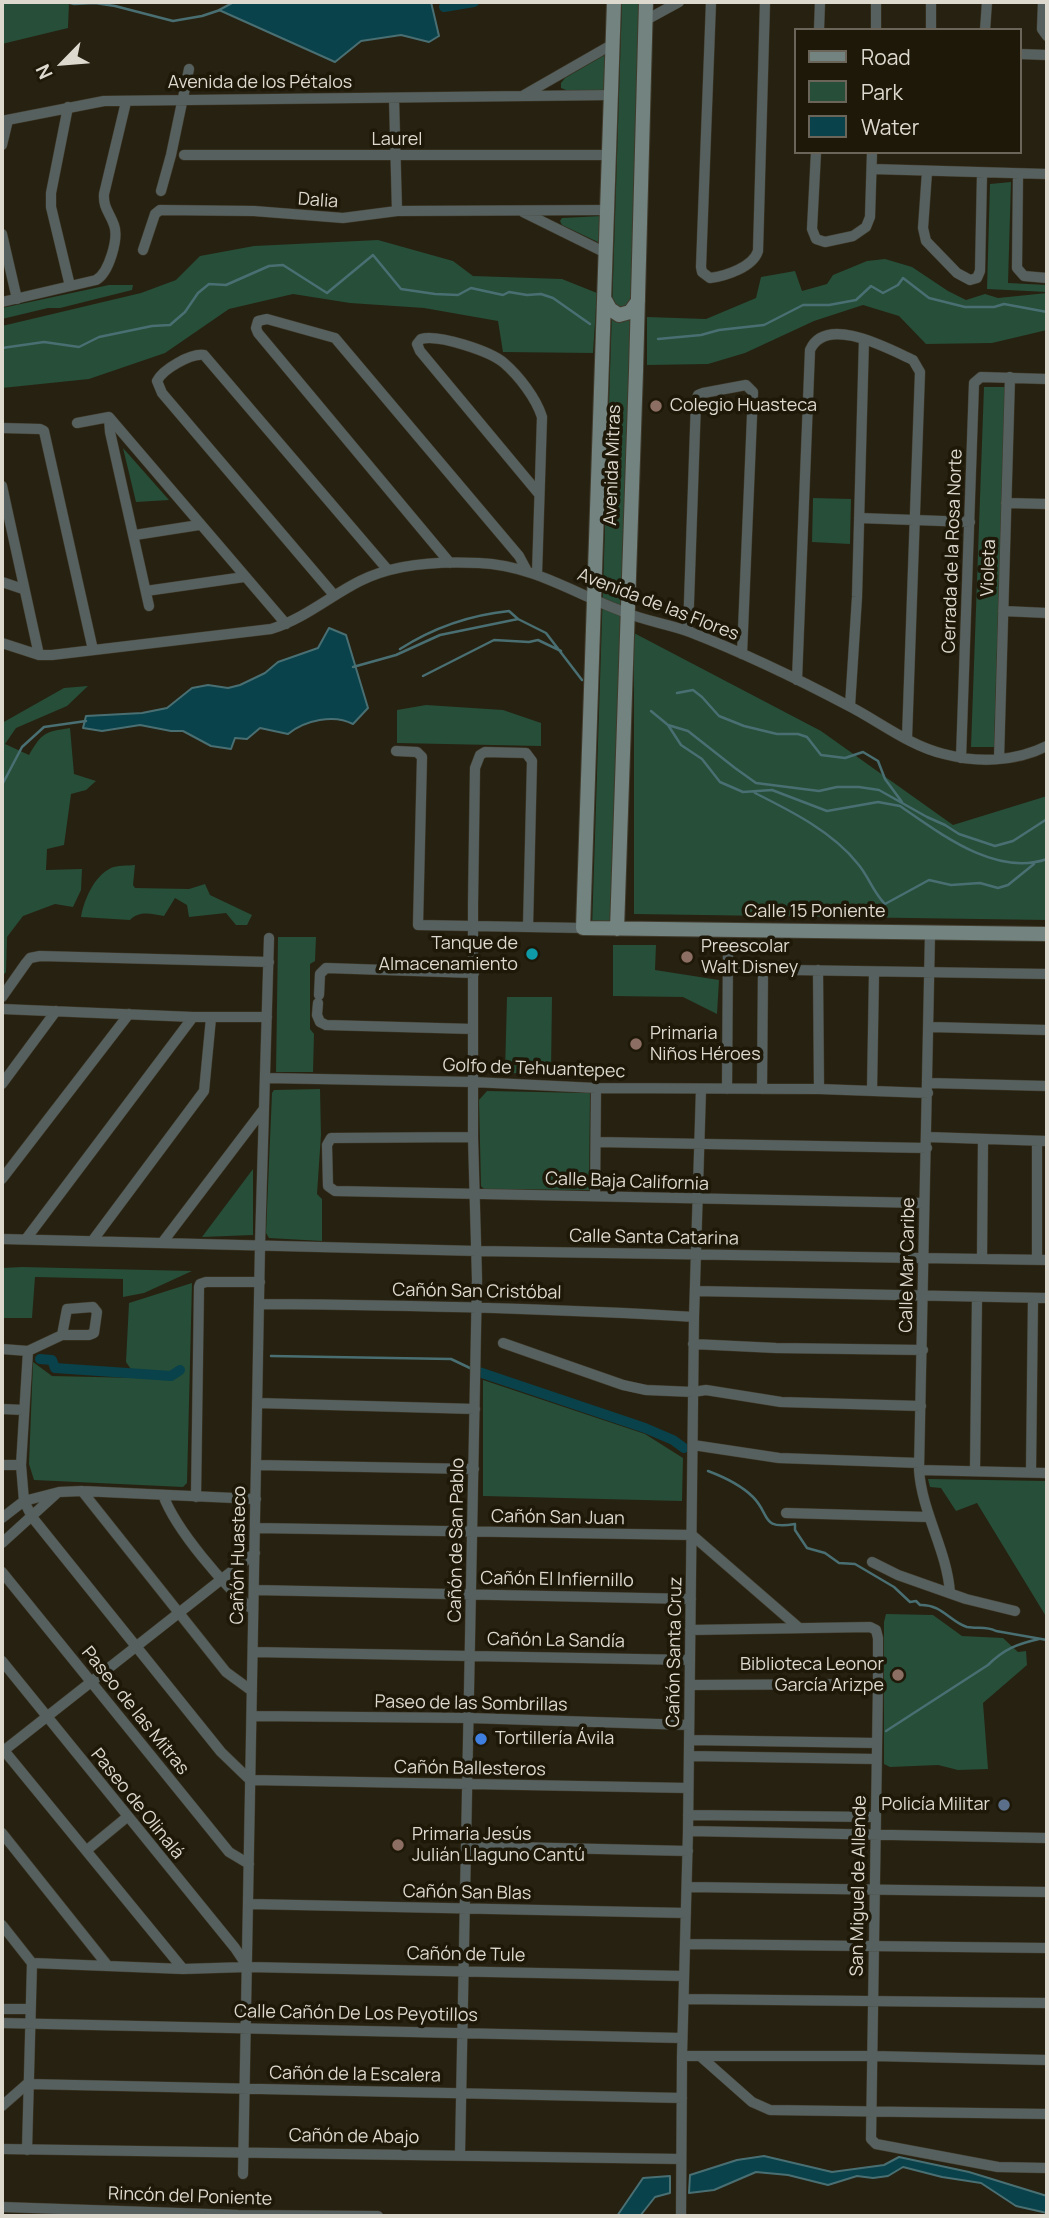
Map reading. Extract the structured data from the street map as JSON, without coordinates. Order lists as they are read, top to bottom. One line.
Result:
{"streets":{"street":["Avenida de los Pétalos","Laurel","Dalia","Avenida Mitras","Cerrada de la Rosa Norte","Violeta","Avenida de las Flores","Calle 15 Poniente","Golfo de Tehuantepec","Calle Baja California","Calle Santa Catarina","Calle Mar Caribe","Cañón San Cristóbal","Cañón San Juan","Cañón de San Pablo","Cañón Huasteco","Cañón El Infiernillo","Cañón La Sandía","Cañón Santa Cruz","Paseo de las Sombrillas","Paseo de las Mitras","Cañón Ballesteros","Paseo de Olinalá","San Miguel de Allende","Cañón San Blas","Cañón de Tule","Calle Cañón De Los Peyotillos","Cañón de la Escalera","Cañón de Abajo","Rincón del Poniente"]},"crossings":[["Avenida de los Pétalos","Avenida Mitras"],["Laurel","Avenida Mitras"],["Dalia","Avenida Mitras"],["Avenida Mitras","Avenida de las Flores"],["Avenida Mitras","Calle 15 Poniente"],["Cerrada de la Rosa Norte","Violeta"],["Cerrada de la Rosa Norte","Avenida de las Flores"],["Violeta","Avenida de las Flores"],["Calle 15 Poniente","Calle Mar Caribe"],["Golfo de Tehuantepec","Calle Mar Caribe"],["Golfo de Tehuantepec","Cañón de San Pablo"],["Golfo de Tehuantepec","Cañón Huasteco"],["Golfo de Tehuantepec","Cañón Santa Cruz"],["Calle Baja California","Calle Mar Caribe"],["Calle Baja California","Cañón de San Pablo"],["Calle Baja California","Cañón Santa Cruz"],["Calle Santa Catarina","Calle Mar Caribe"],["Calle Santa Catarina","Cañón de San Pablo"],["Calle Santa Catarina","Cañón Huasteco"],["Calle Santa Catarina","Cañón Santa Cruz"],["Cañón San Cristóbal","Cañón de San Pablo"],["Cañón San Cristóbal","Cañón Huasteco"],["Cañón San Cristóbal","Cañón Santa Cruz"],["Cañón San Juan","Cañón de San Pablo"],["Cañón San Juan","Cañón Huasteco"],["Cañón San Juan","Cañón Santa Cruz"],["Cañón de San Pablo","Cañón El Infiernillo"],["Cañón de San Pablo","Cañón La Sandía"],["Cañón de San Pablo","Paseo de las Sombrillas"],["Cañón de San Pablo","Cañón Ballesteros"],["Cañón de San Pablo","Cañón San Blas"],["Cañón de San Pablo","Cañón de Tule"],["Cañón de San Pablo","Calle Cañón De Los Peyotillos"],["Cañón de San Pablo","Cañón de la Escalera"],["Cañón de San Pablo","Cañón de Abajo"],["Cañón Huasteco","Cañón El Infiernillo"],["Cañón Huasteco","Cañón La Sandía"],["Cañón Huasteco","Paseo de las Sombrillas"],["Cañón Huasteco","Paseo de las Mitras"],["Cañón Huasteco","Cañón Ballesteros"],["Cañón Huasteco","Paseo de Olinalá"],["Cañón Huasteco","Cañón San Blas"],["Cañón Huasteco","Cañón de Tule"],["Cañón Huasteco","Calle Cañón De Los Peyotillos"],["Cañón Huasteco","Cañón de la Escalera"],["Cañón Huasteco","Cañón de Abajo"],["Cañón El Infiernillo","Cañón Santa Cruz"],["Cañón La Sandía","Cañón Santa Cruz"],["Cañón Santa Cruz","Paseo de las Sombrillas"],["Cañón Santa Cruz","Cañón Ballesteros"],["Cañón Santa Cruz","Cañón San Blas"],["Cañón Santa Cruz","Cañón de Tule"],["Cañón Santa Cruz","Calle Cañón De Los Peyotillos"],["Cañón Santa Cruz","Cañón de la Escalera"],["Cañón Santa Cruz","Cañón de Abajo"],["Paseo de Olinalá","Cañón de Tule"]],"places":["Colegio Huasteca","Tanque de Almacenamiento","Preescolar Walt Disney","Primaria Niños Héroes","Biblioteca Leonor García Arizpe","Tortillería Ávila","Policía Militar","Primaria Jesús Julián Llaguno Cantú"],"legend":["Road","Park","Water"],"north":"bottom left"}
